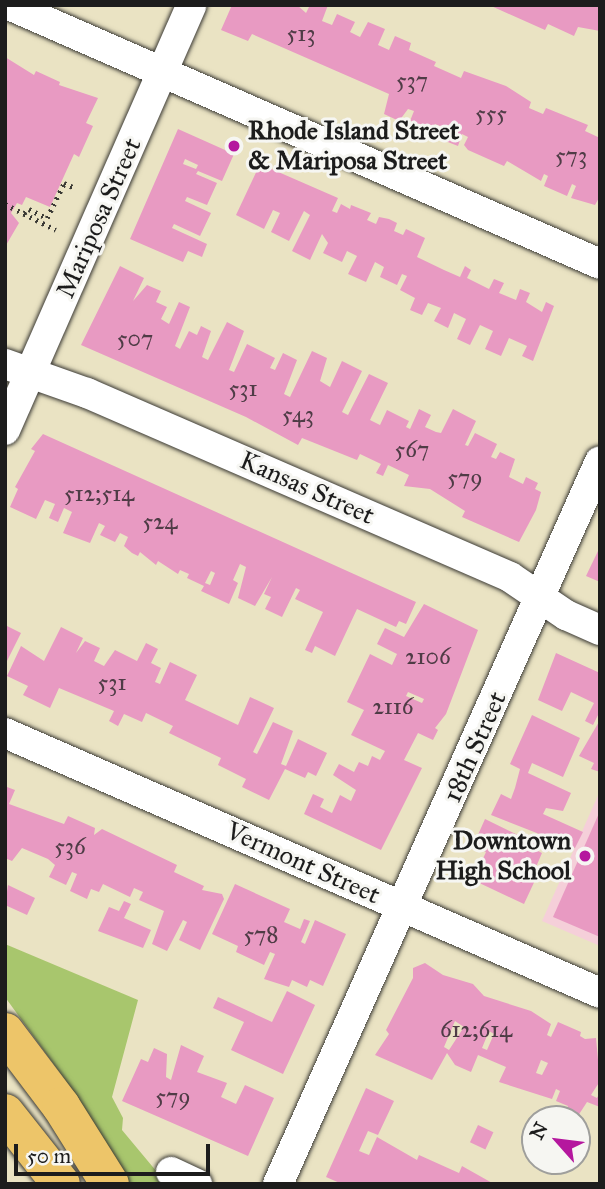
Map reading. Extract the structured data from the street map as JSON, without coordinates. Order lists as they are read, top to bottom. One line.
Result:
{"streets":{"street":["Mariposa Street","Kansas Street","18th Street","Vermont Street"]},"crossings":[["Mariposa Street","Kansas Street"],["Kansas Street","18th Street"],["18th Street","Vermont Street"]],"places":["Rhode Island Street & Mariposa Street","Downtown High School"],"house_numbers":["513","537","555","573","507","531","543","567","579","512;514","524","2106","531","2116","536","578","612;614","579"],"scale_bar":"50 m","north":"top left"}
